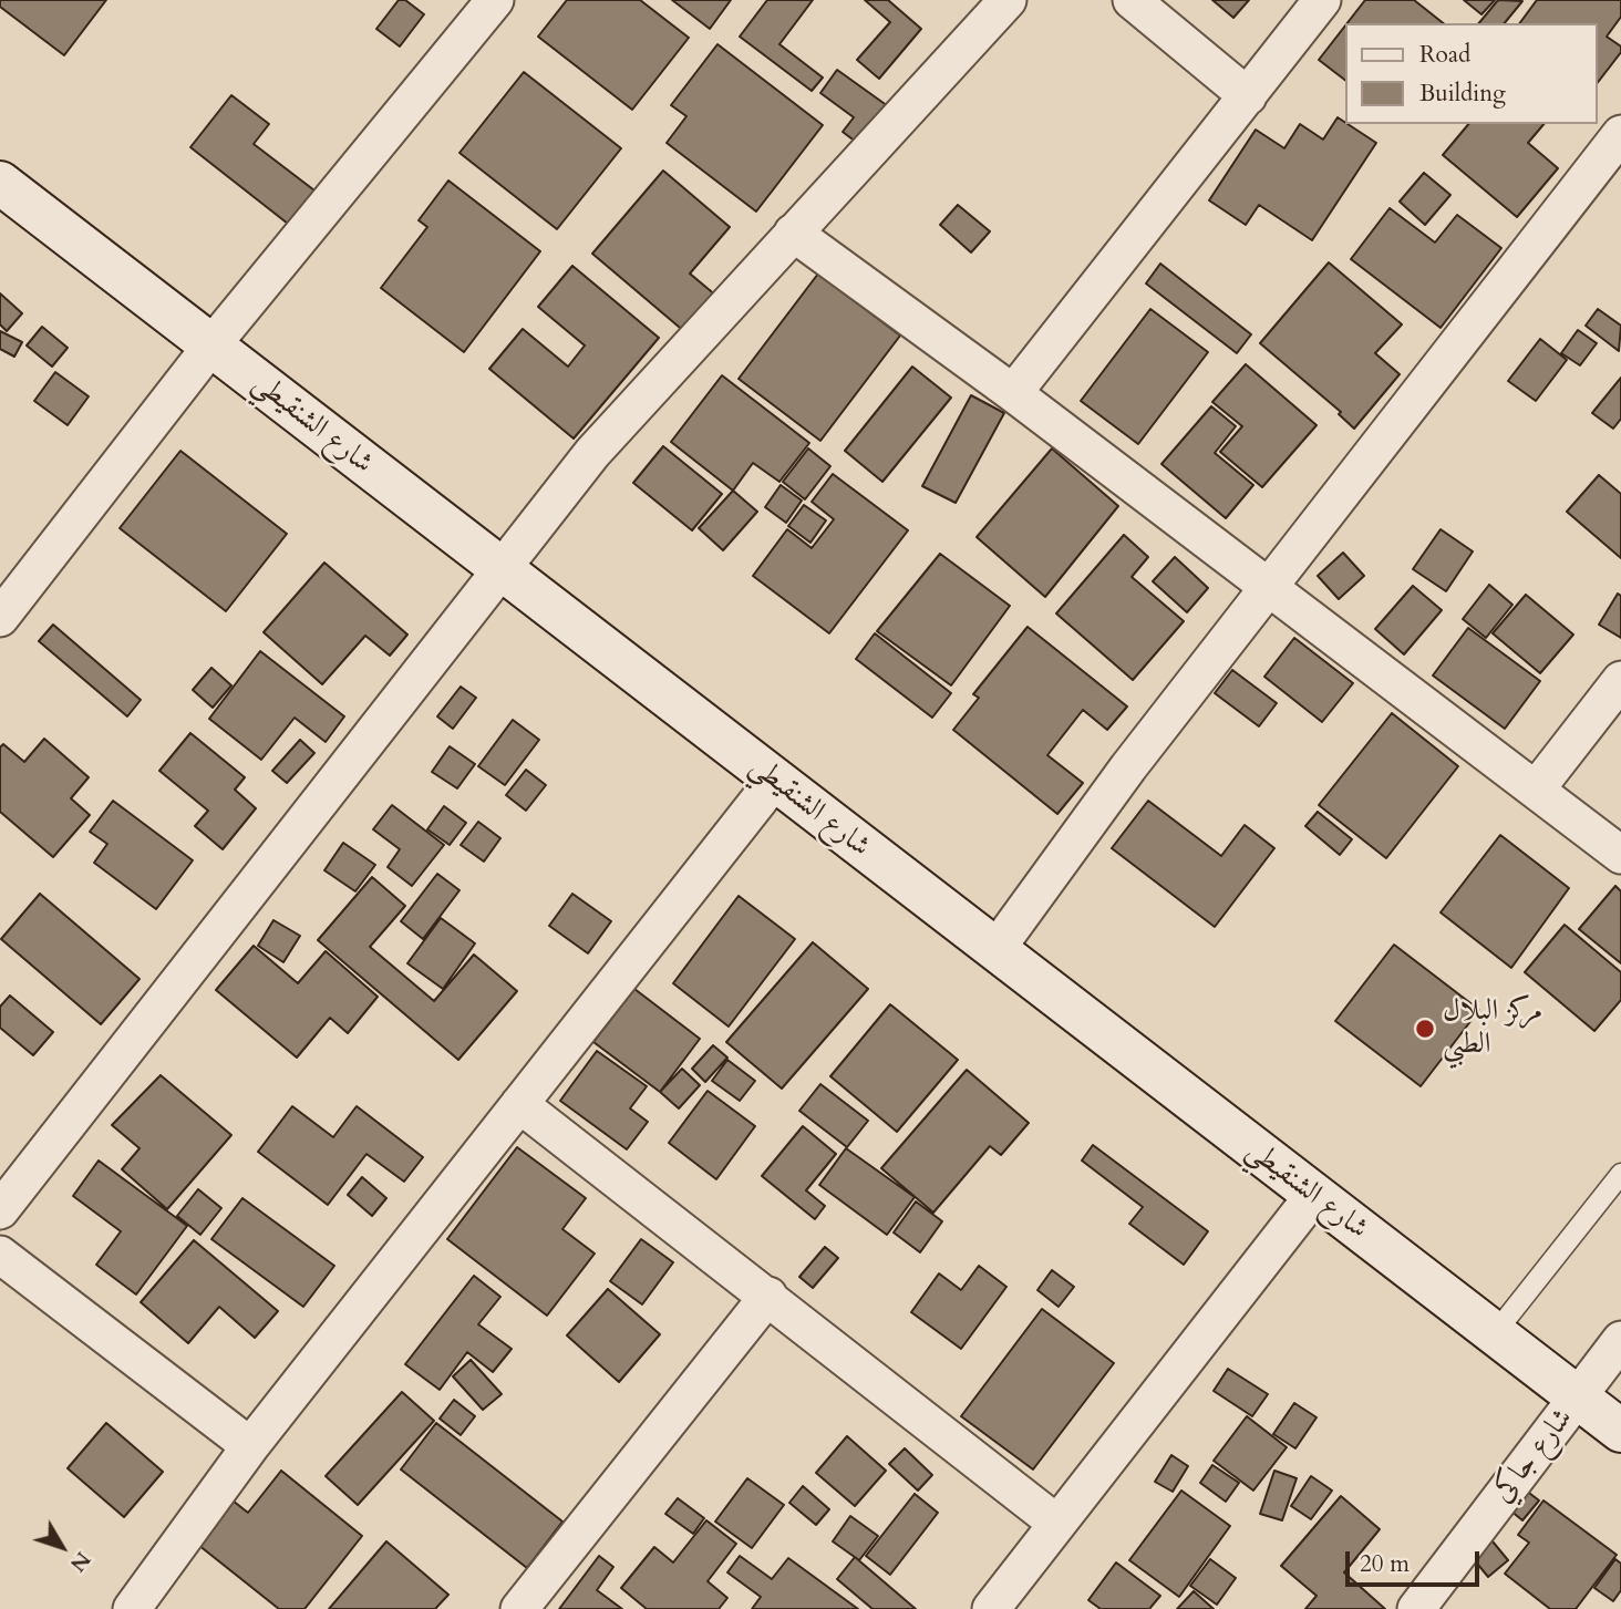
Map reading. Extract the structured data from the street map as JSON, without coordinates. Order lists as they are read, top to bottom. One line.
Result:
{"streets":{"street":["شارع الشنقيطي","شارع جاكي"]},"crossings":[["شارع الشنقيطي","شارع جاكي"]],"places":["مركز البلال الطبي"],"legend":["Road","Building"],"scale_bar":"20 m","north":"bottom right"}
